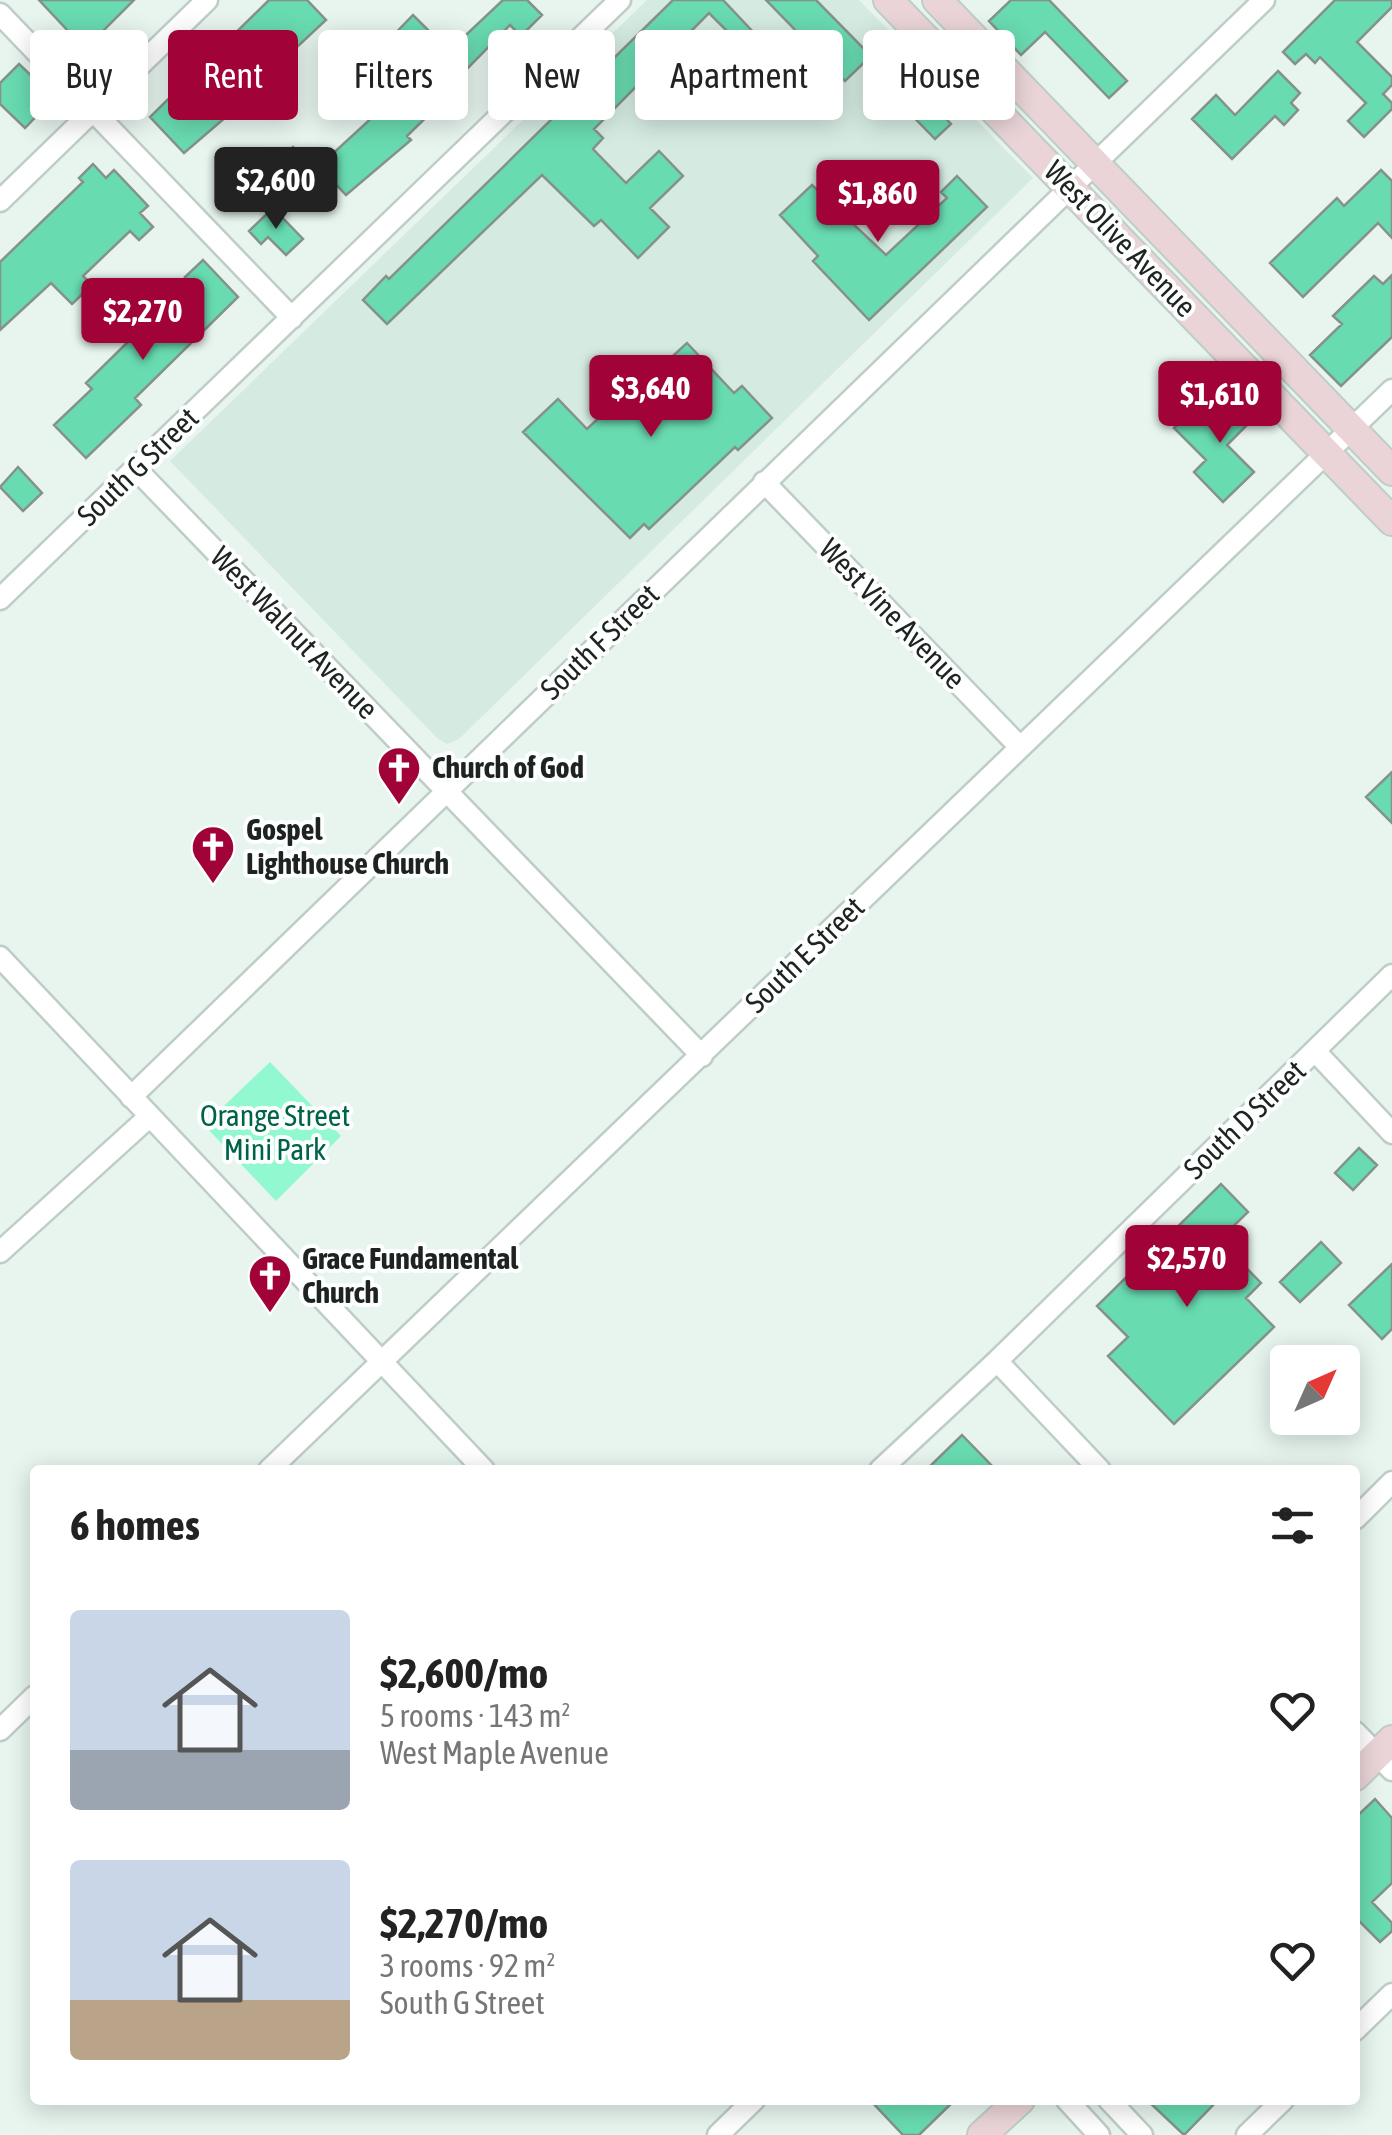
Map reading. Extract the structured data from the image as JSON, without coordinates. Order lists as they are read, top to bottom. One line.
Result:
{"streets":{"main road":["West Olive Avenue"],"street":["South G Street","West Vine Avenue","West Walnut Avenue","South F Street","South E Street","South D Street"]},"crossings":[["West Olive Avenue","South F Street"],["West Olive Avenue","South E Street"],["South G Street","West Walnut Avenue"],["West Vine Avenue","South F Street"],["West Vine Avenue","South E Street"],["West Walnut Avenue","South F Street"],["West Walnut Avenue","South E Street"]],"parks":["Orange Street Mini Park"],"places":{"church":["Church of God","Gospel Lighthouse Church","Grace Fundamental Church"]},"north":"top right","page":{"chip":["Buy","Rent","Filters","New","Apartment","House"],"price":["$2,600","$1,860","$2,270","$3,640","$1,610","$2,570"],"heading":"6 homes","list":[{"name":"$2,600/mo","note":"5 rooms · 143 m² · West Maple Avenue"},{"name":"$2,270/mo","note":"3 rooms · 92 m² · South G Street"}]}}
